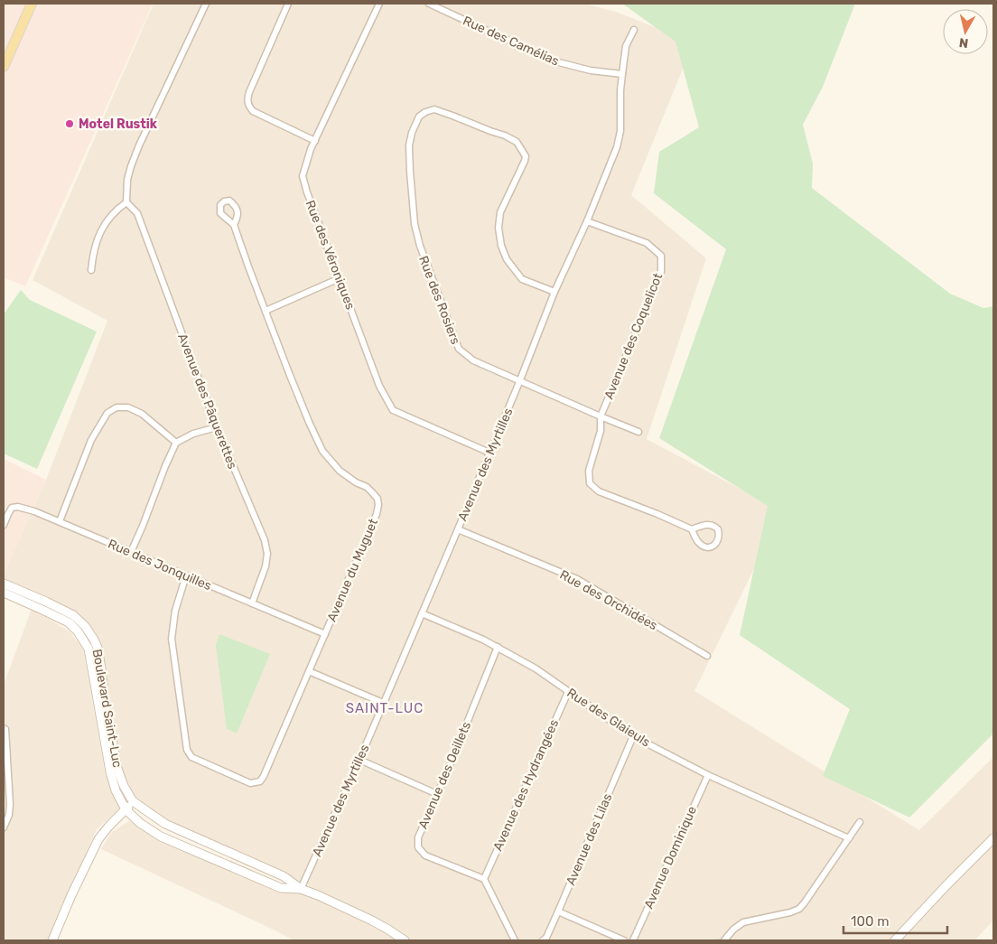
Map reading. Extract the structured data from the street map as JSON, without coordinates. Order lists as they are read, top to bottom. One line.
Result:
{"streets":{"street":["Rue des Camélias","Rue des Véroniques","Rue des Rosiers","Avenue des Coquelicot","Avenue des Pâquerettes","Avenue des Myrtilles","Rue des Jonquilles","Avenue du Muguet","Rue des Orchidées","Boulevard Saint-Luc","Rue des Glaieuls","Avenue des Oeillets","Avenue des Hydrangées","Avenue des Lilas","Avenue Dominique"]},"crossings":[["Rue des Camélias","Avenue des Myrtilles"],["Rue des Véroniques","Avenue des Myrtilles"],["Rue des Rosiers","Avenue des Coquelicot"],["Rue des Rosiers","Avenue des Myrtilles"],["Avenue des Coquelicot","Avenue des Myrtilles"],["Avenue des Pâquerettes","Rue des Jonquilles"],["Avenue des Myrtilles","Rue des Orchidées"],["Avenue des Myrtilles","Boulevard Saint-Luc"],["Avenue des Myrtilles","Rue des Glaieuls"],["Rue des Jonquilles","Avenue du Muguet"],["Rue des Glaieuls","Avenue des Oeillets"],["Rue des Glaieuls","Avenue des Hydrangées"],["Rue des Glaieuls","Avenue des Lilas"],["Rue des Glaieuls","Avenue Dominique"],["Avenue des Oeillets","Avenue des Hydrangées"]],"districts":["SAINT-LUC"],"places":["Motel Rustik"],"scale_bar":"100 m","north":"bottom"}
